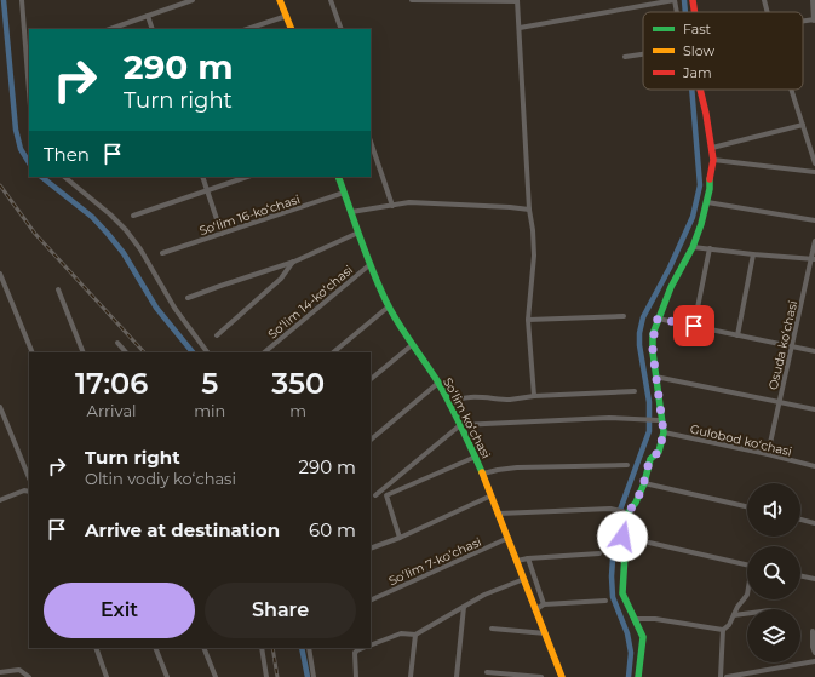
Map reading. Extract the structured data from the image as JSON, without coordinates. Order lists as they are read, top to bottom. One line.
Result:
{"streets":{"street":["Soʻlim 16-koʻchasi","Soʻlim 14-koʻchasi","Osuda koʻchasi","Soʻlim koʻchasi","Gulobod koʻchasi","Soʻlim 7-koʻchasi"]},"crossings":[["Soʻlim 16-koʻchasi","Soʻlim koʻchasi"],["Soʻlim 14-koʻchasi","Soʻlim koʻchasi"],["Osuda koʻchasi","Gulobod koʻchasi"],["Soʻlim koʻchasi","Soʻlim 7-koʻchasi"]],"legend":["Fast","Slow","Jam"],"page":{"turn":["290 m","Turn right"],"then":"Then","eta":["17:06","Arrival","5","min","350","m"],"list":[{"name":"Turn right","note":"Oltin vodiy koʻchasi","value":"290 m"},{"name":"Arrive at destination","value":"60 m"}],"buttons":["Exit","Share"]}}
